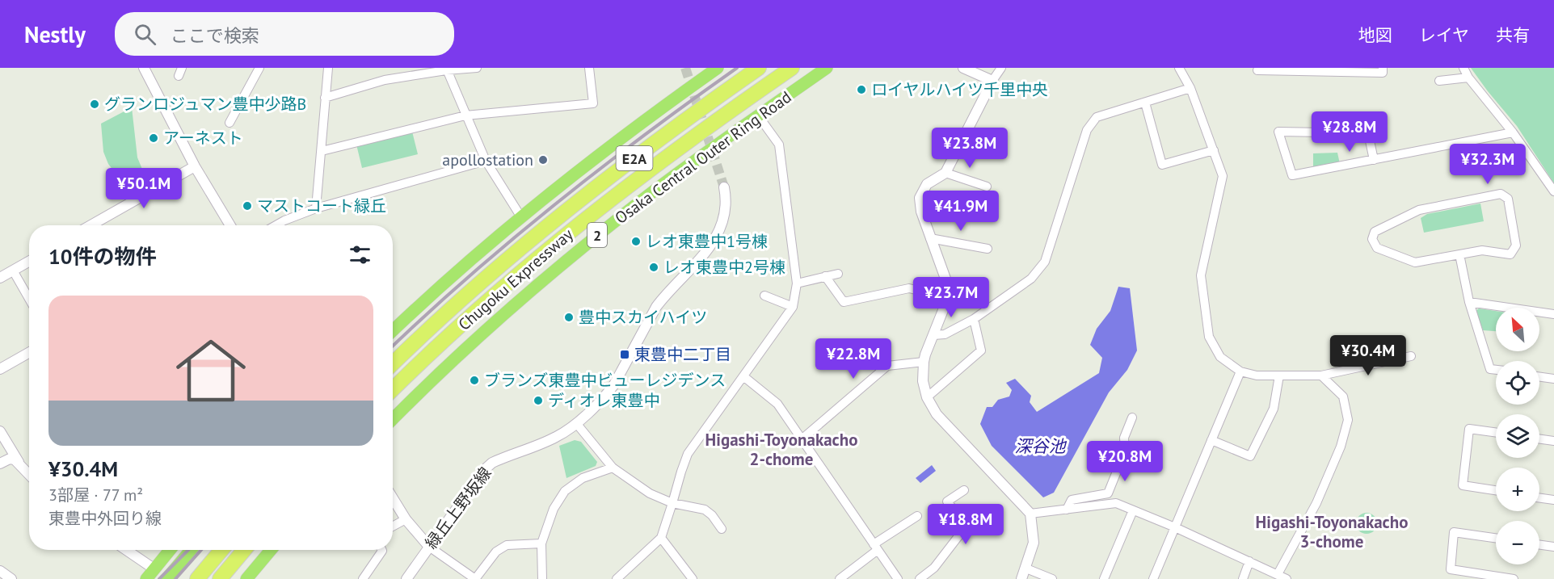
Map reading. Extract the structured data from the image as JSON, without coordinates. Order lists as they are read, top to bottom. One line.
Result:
{"streets":{"highway":["E2A","Chugoku Expressway"],"main road":["Osaka Central Outer Ring Road","2"],"street":["緑丘上野坂線"]},"districts":["Higashi-Toyonakacho 2-chome","Higashi-Toyonakacho 3-chome"],"water":["深谷池"],"places":{"other":["ロイヤルハイツ千里中央","グランロジュマン豊中少路B","アーネスト","apollostation","マストコート緑丘","レオ東豊中1号棟","レオ東豊中2号棟","豊中スカイハイツ","ブランズ東豊中ビューレジデンス","ディオレ東豊中"],"transit":["東豊中二丁目"]},"north":"top left","page":{"header":"Nestly","search":"ここで検索","nav":["地図","レイヤ","共有"],"price":["¥28.8M","¥23.8M","¥32.3M","¥50.1M","¥41.9M","¥23.7M","¥30.4M","¥22.8M","¥20.8M","¥18.8M"],"heading":"10件の物件","list":[{"name":"¥30.4M","note":"3部屋 · 77 m² · 東豊中外回り線"}],"map_buttons":["+","−"]}}
